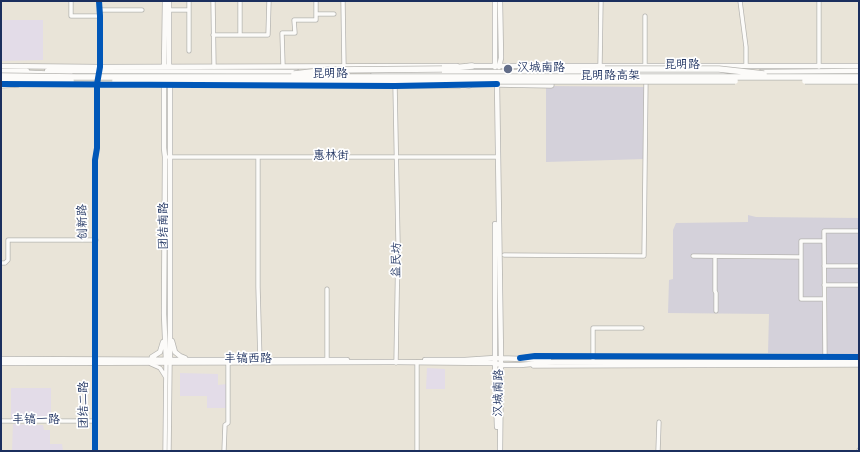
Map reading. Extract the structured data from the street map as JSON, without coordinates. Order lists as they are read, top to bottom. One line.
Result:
{"streets":{"highway":["昆明路高架"],"main road":["昆明路","团结南路","丰镐西路","汉城南路"],"street":["惠林街","创新路","益民坊","团结二路","丰镐一路"]},"crossings":[["昆明路","创新路"],["昆明路","团结南路"],["昆明路","益民坊"],["昆明路","汉城南路"],["惠林街","团结南路"],["惠林街","益民坊"],["惠林街","汉城南路"],["创新路","丰镐西路"],["创新路","团结二路"],["团结南路","丰镐西路"],["益民坊","丰镐西路"],["丰镐西路","汉城南路"],["丰镐西路","团结二路"],["团结二路","丰镐一路"]],"places":["汉城南路"]}
